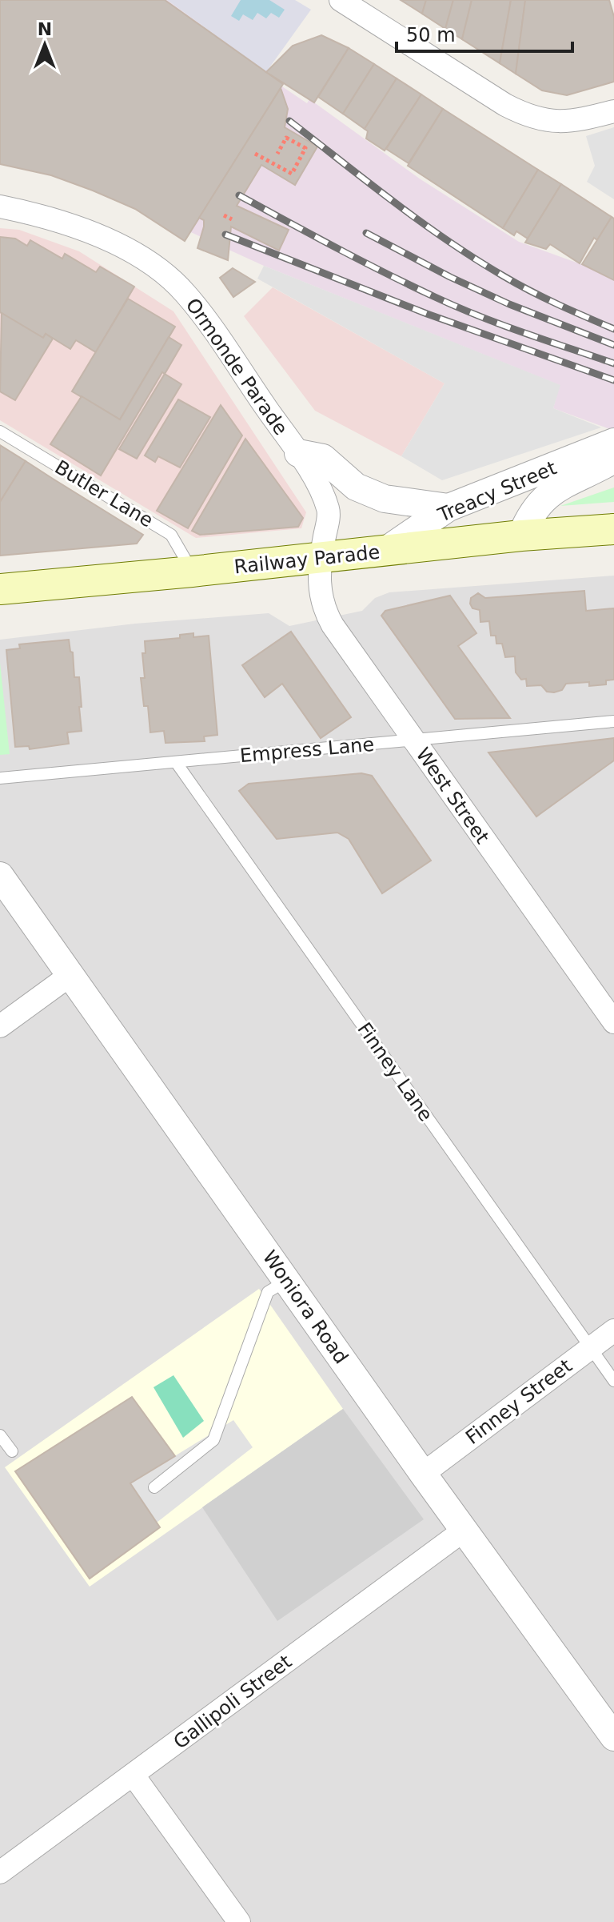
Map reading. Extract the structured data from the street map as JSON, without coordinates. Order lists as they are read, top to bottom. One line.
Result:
{"streets":{"main road":["Railway Parade"],"street":["Ormonde Parade","Treacy Street","West Street","Woniora Road","Finney Street","Gallipoli Street"],"lane":["Butler Lane","Empress Lane","Finney Lane"]},"crossings":[["Ormonde Parade","Railway Parade"],["Ormonde Parade","West Street"],["Treacy Street","Railway Parade"],["Butler Lane","Railway Parade"],["Railway Parade","West Street"],["Empress Lane","West Street"],["Empress Lane","Finney Lane"],["Finney Lane","Finney Street"],["Woniora Road","Finney Street"],["Woniora Road","Gallipoli Street"]],"scale_bar":"50 m","north":"top"}
